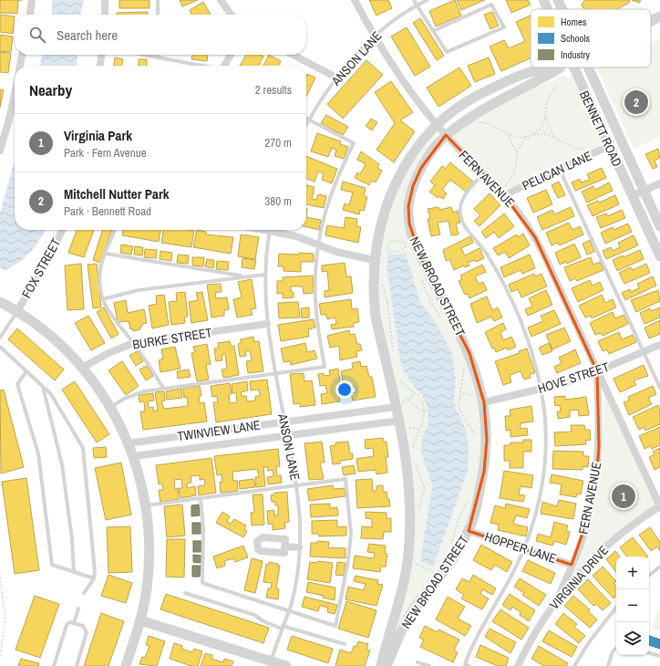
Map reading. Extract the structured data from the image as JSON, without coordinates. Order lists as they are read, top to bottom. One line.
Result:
{"streets":{"street":["BENNETT ROAD","PELICAN LANE","FERN AVENUE","FOX STREET","NEW BROAD STREET","BURKE STREET","HOVE STREET","TWINVIEW LANE","HOPPER LANE","VIRGINIA DRIVE"],"lane":["ANSON LANE"]},"crossings":[["ANSON LANE","FERN AVENUE"],["ANSON LANE","BURKE STREET"],["ANSON LANE","TWINVIEW LANE"],["BENNETT ROAD","PELICAN LANE"],["PELICAN LANE","FERN AVENUE"],["FERN AVENUE","NEW BROAD STREET"],["FERN AVENUE","HOVE STREET"],["FERN AVENUE","HOPPER LANE"],["FERN AVENUE","VIRGINIA DRIVE"],["NEW BROAD STREET","HOVE STREET"],["NEW BROAD STREET","TWINVIEW LANE"],["NEW BROAD STREET","HOPPER LANE"]],"legend":["Homes","Schools","Industry"],"page":{"search":"Search here","heading":["Nearby","2 results"],"pins":["2","1"],"list":[{"mark":"1","name":"Virginia Park","note":"Park · Fern Avenue","value":"270 m"},{"mark":"2","name":"Mitchell Nutter Park","note":"Park · Bennett Road","value":"380 m"}],"map_buttons":["+","−"]}}
